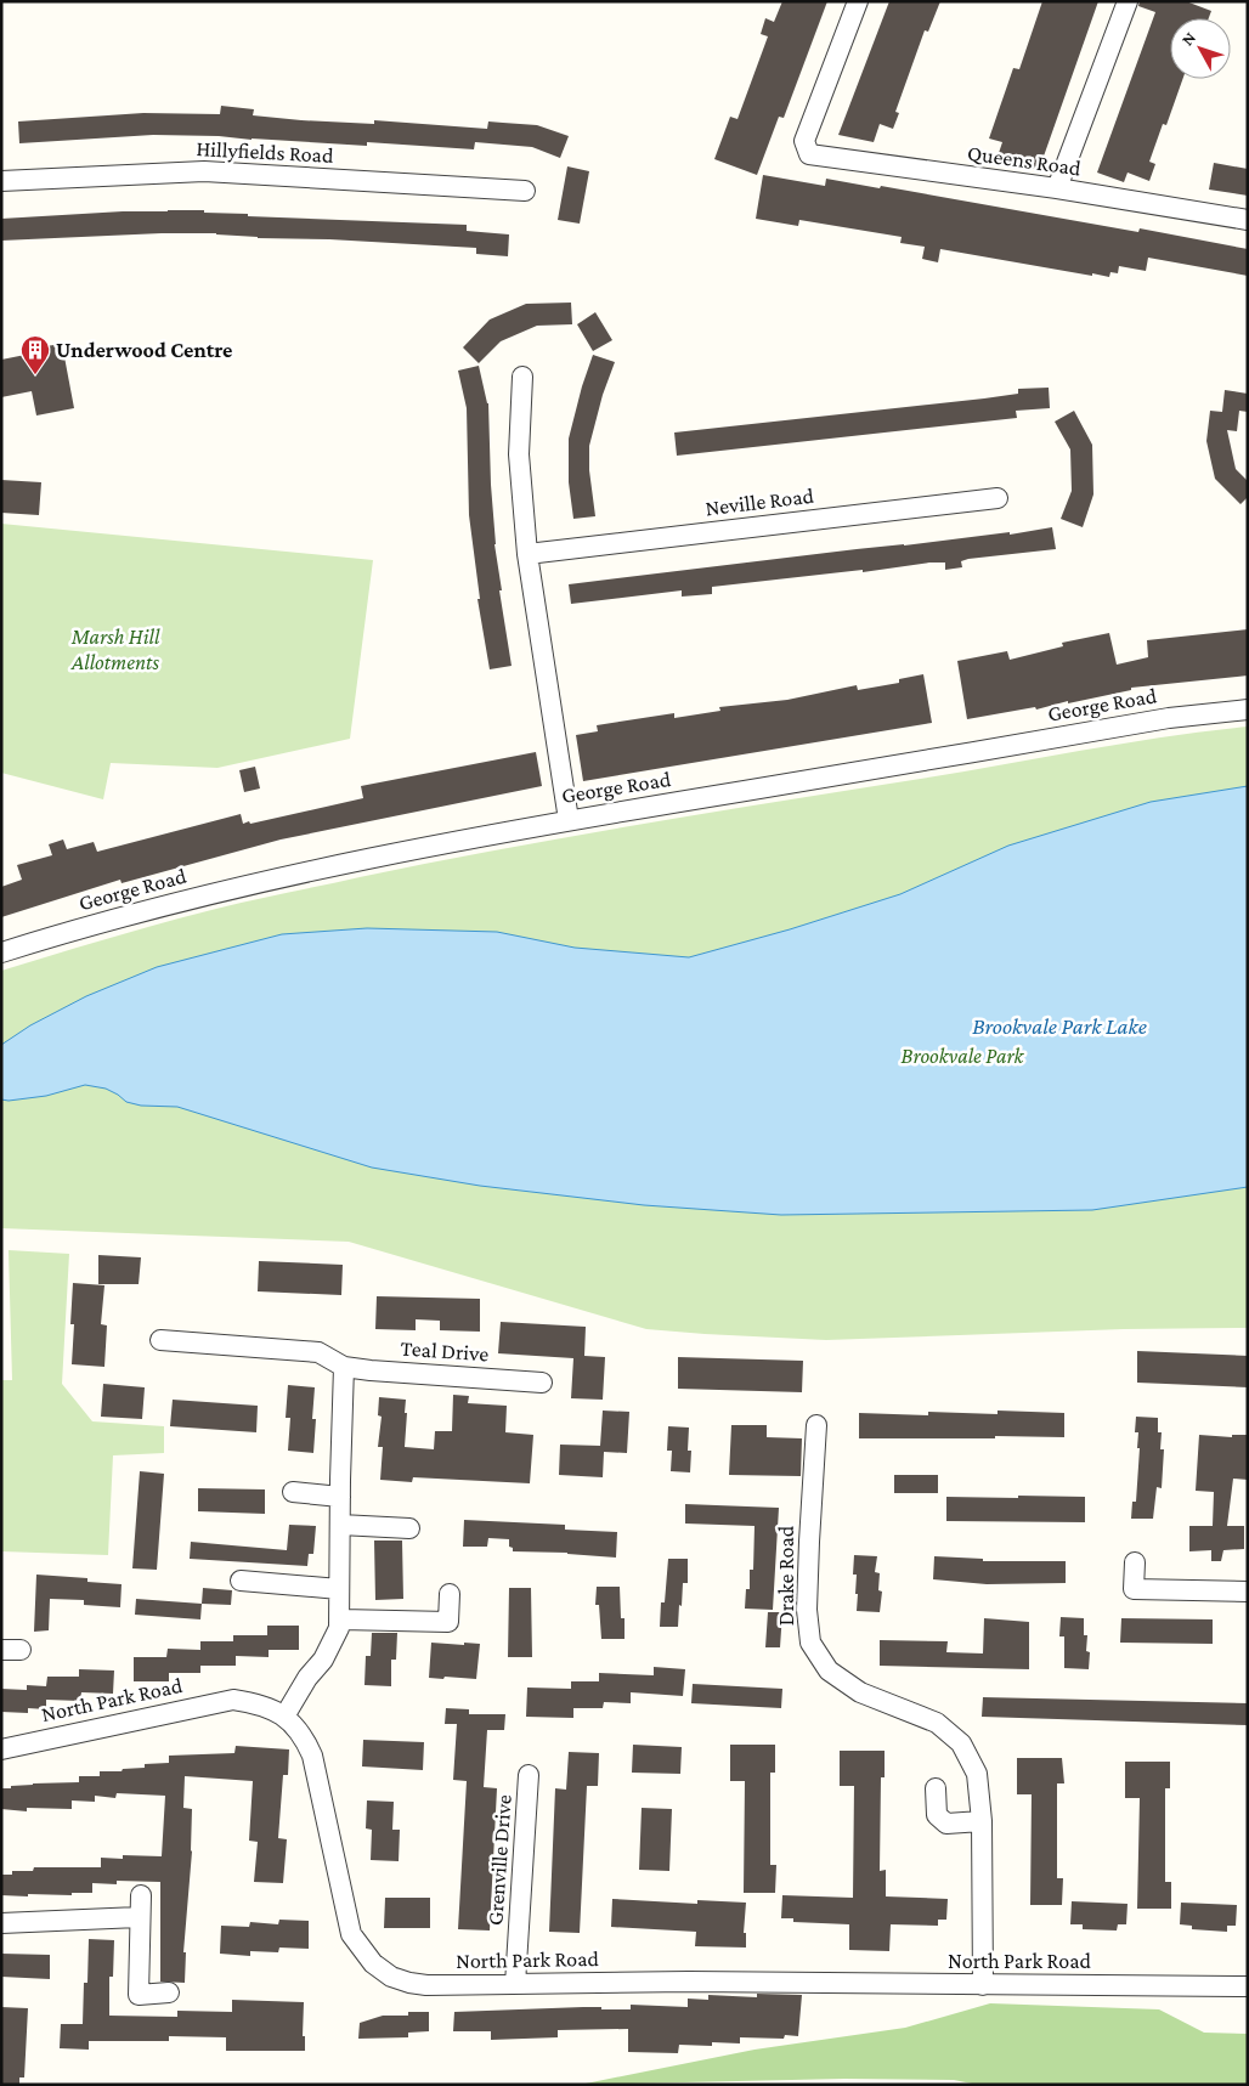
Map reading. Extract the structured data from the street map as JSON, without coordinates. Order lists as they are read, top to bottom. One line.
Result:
{"streets":{"street":["Hillyfields Road","Queens Road","Neville Road","George Road","Teal Drive","Drake Road","North Park Road","Grenville Drive"]},"crossings":[["Drake Road","North Park Road"],["North Park Road","Grenville Drive"]],"water":["Brookvale Park Lake"],"parks":["Marsh Hill Allotments","Brookvale Park"],"places":{"building":["Underwood Centre"]},"north":"top left"}
